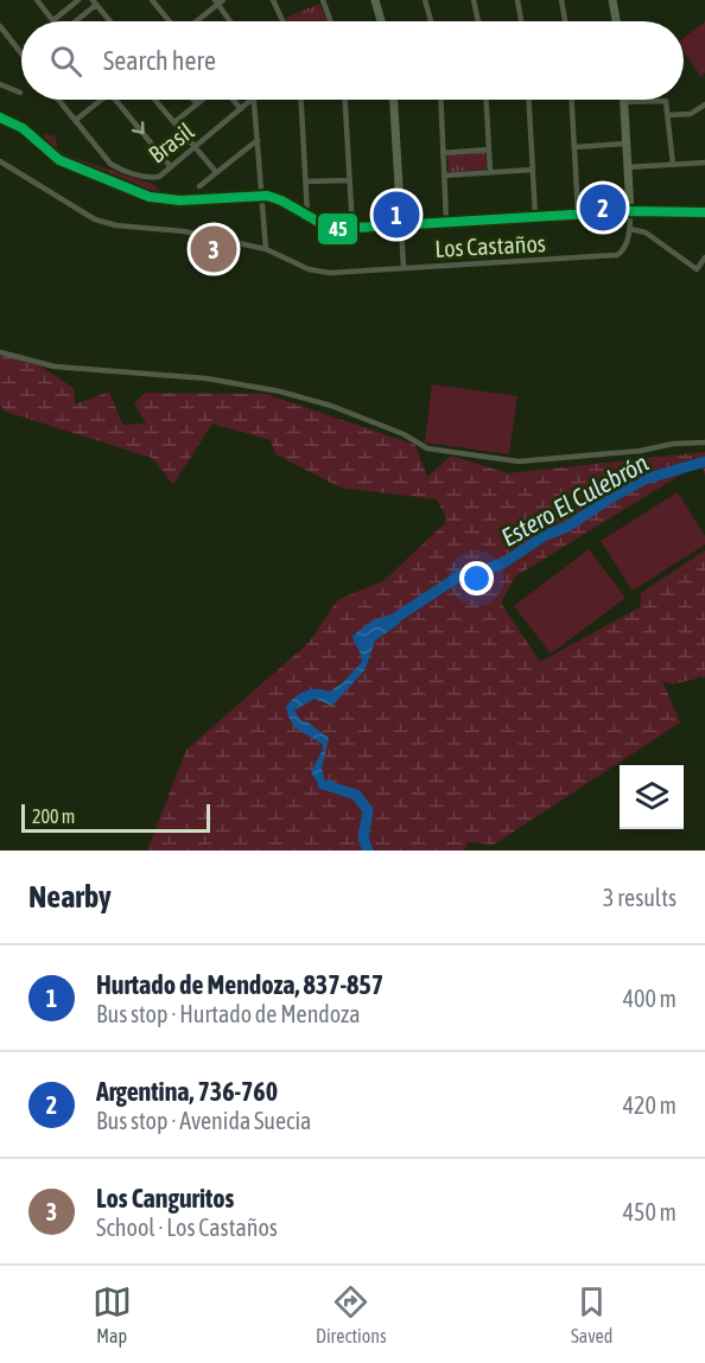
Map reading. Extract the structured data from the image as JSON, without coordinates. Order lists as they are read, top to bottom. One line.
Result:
{"streets":{"street":["Brasil","Los Castaños"]},"water":["Estero El Culebrón"],"lines":["transit line 45"],"scale_bar":"200 m","page":{"search":"Search here","pins":["2","1","3"],"scale":"200 m","heading":["Nearby","3 results"],"list":[{"mark":"1","name":"Hurtado de Mendoza, 837-857","note":"Bus stop · Hurtado de Mendoza","value":"400 m"},{"mark":"2","name":"Argentina, 736-760","note":"Bus stop · Avenida Suecia","value":"420 m"},{"mark":"3","name":"Los Canguritos","note":"School · Los Castaños","value":"450 m"}],"nav":["Map","Directions","Saved"]}}
